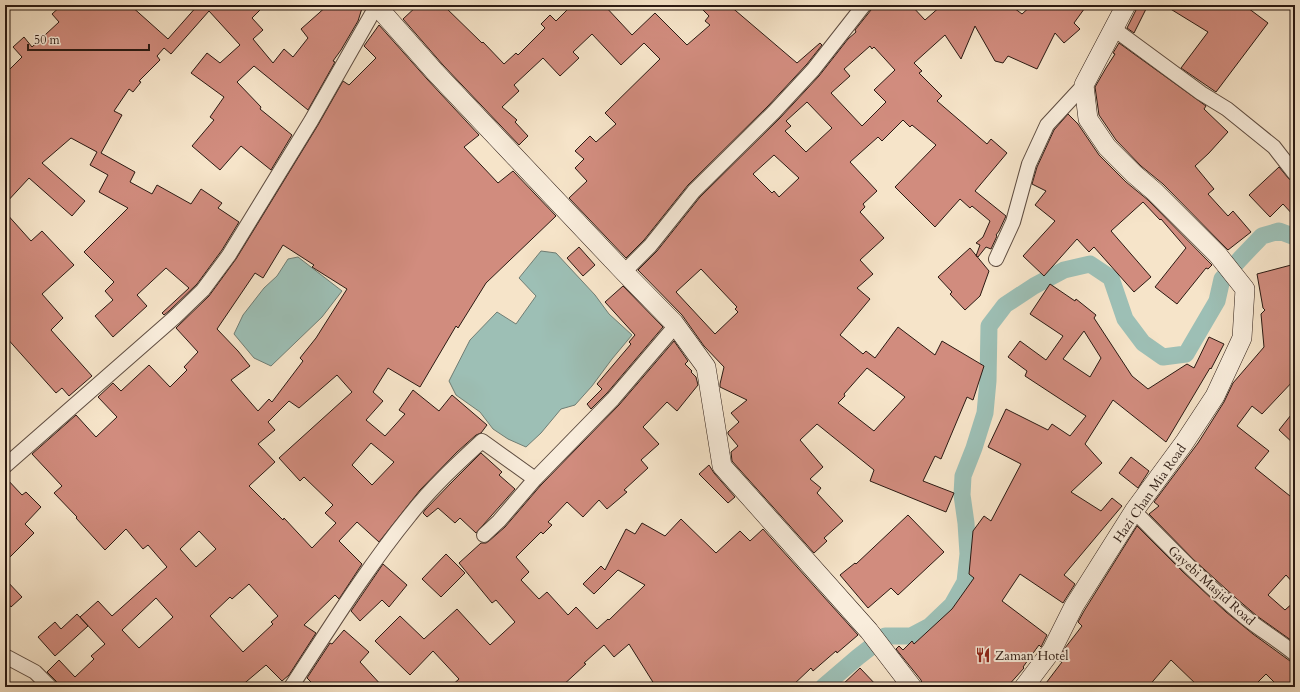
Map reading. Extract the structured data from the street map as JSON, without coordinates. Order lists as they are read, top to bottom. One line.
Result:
{"streets":{"street":["Hazi Chan Mia Road","Gayebi Masjid Road"]},"crossings":[["Hazi Chan Mia Road","Gayebi Masjid Road"]],"places":{"restaurant":["Zaman Hotel"]},"scale_bar":"50 m"}
